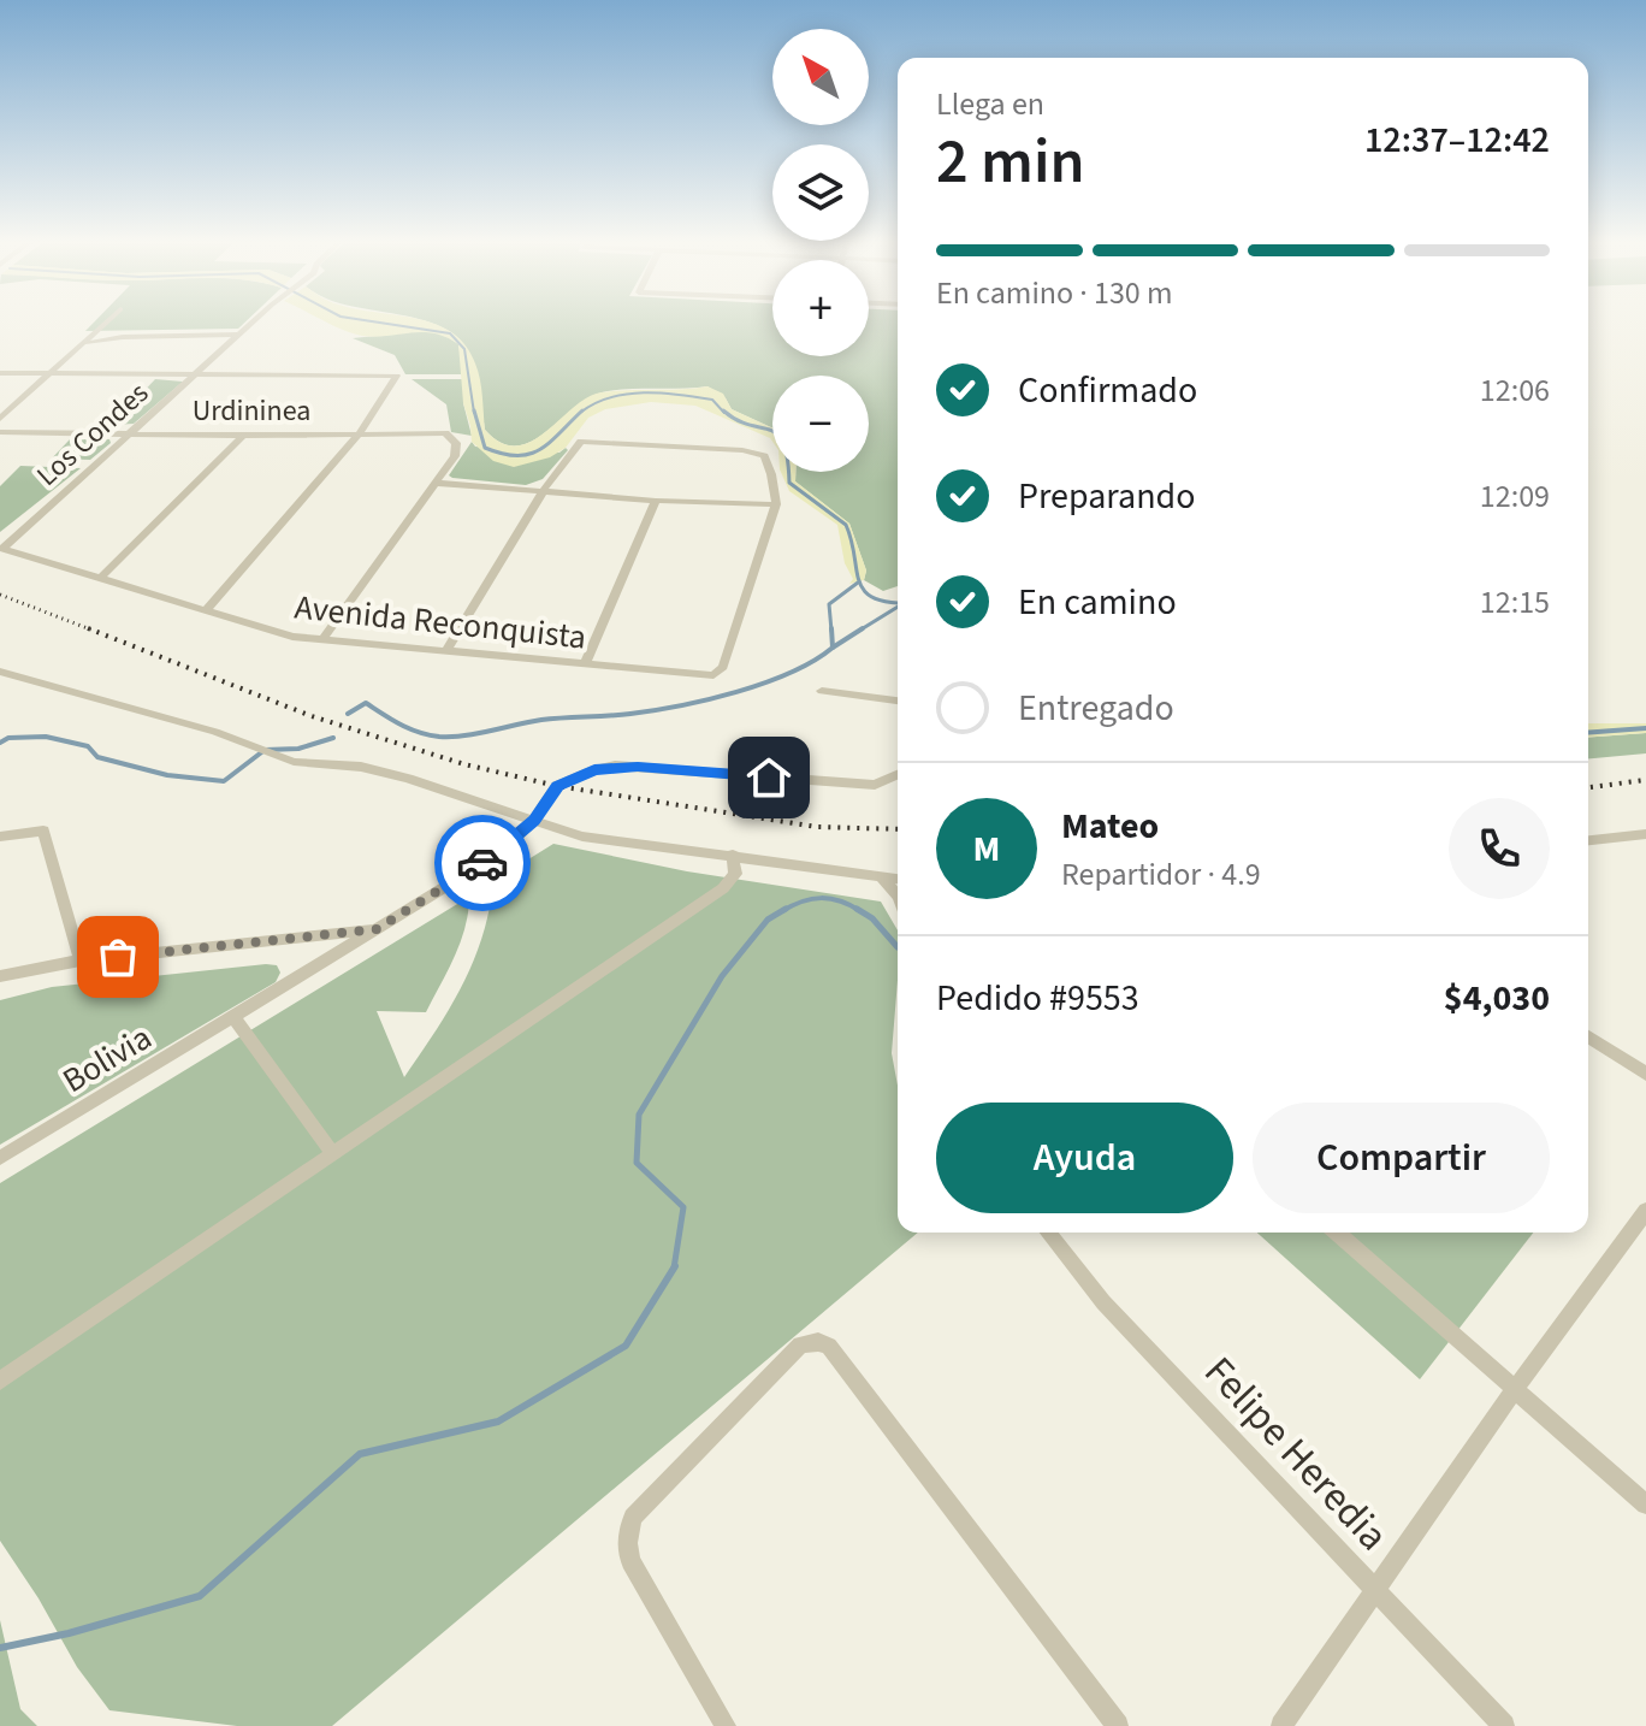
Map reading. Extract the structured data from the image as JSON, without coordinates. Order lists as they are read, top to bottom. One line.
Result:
{"streets":{"street":["Urdininea","Los Condes","Avenida Reconquista","Bolivia","Felipe Heredia"]},"crossings":[["Urdininea","Los Condes"],["Los Condes","Avenida Reconquista"]],"north":"top left","page":{"map_buttons":["+","−"],"heading":["2 min","Llega en","12:37–12:42"],"panel":["Mateo","Repartidor · 4.9","Pedido #9553","$4,030"],"bar":"En camino · 130 m","list":[["Confirmado","12:06"],["Preparando","12:09"],["En camino","12:15"],"Entregado"],"round":"M","buttons":["Ayuda","Compartir"]}}
